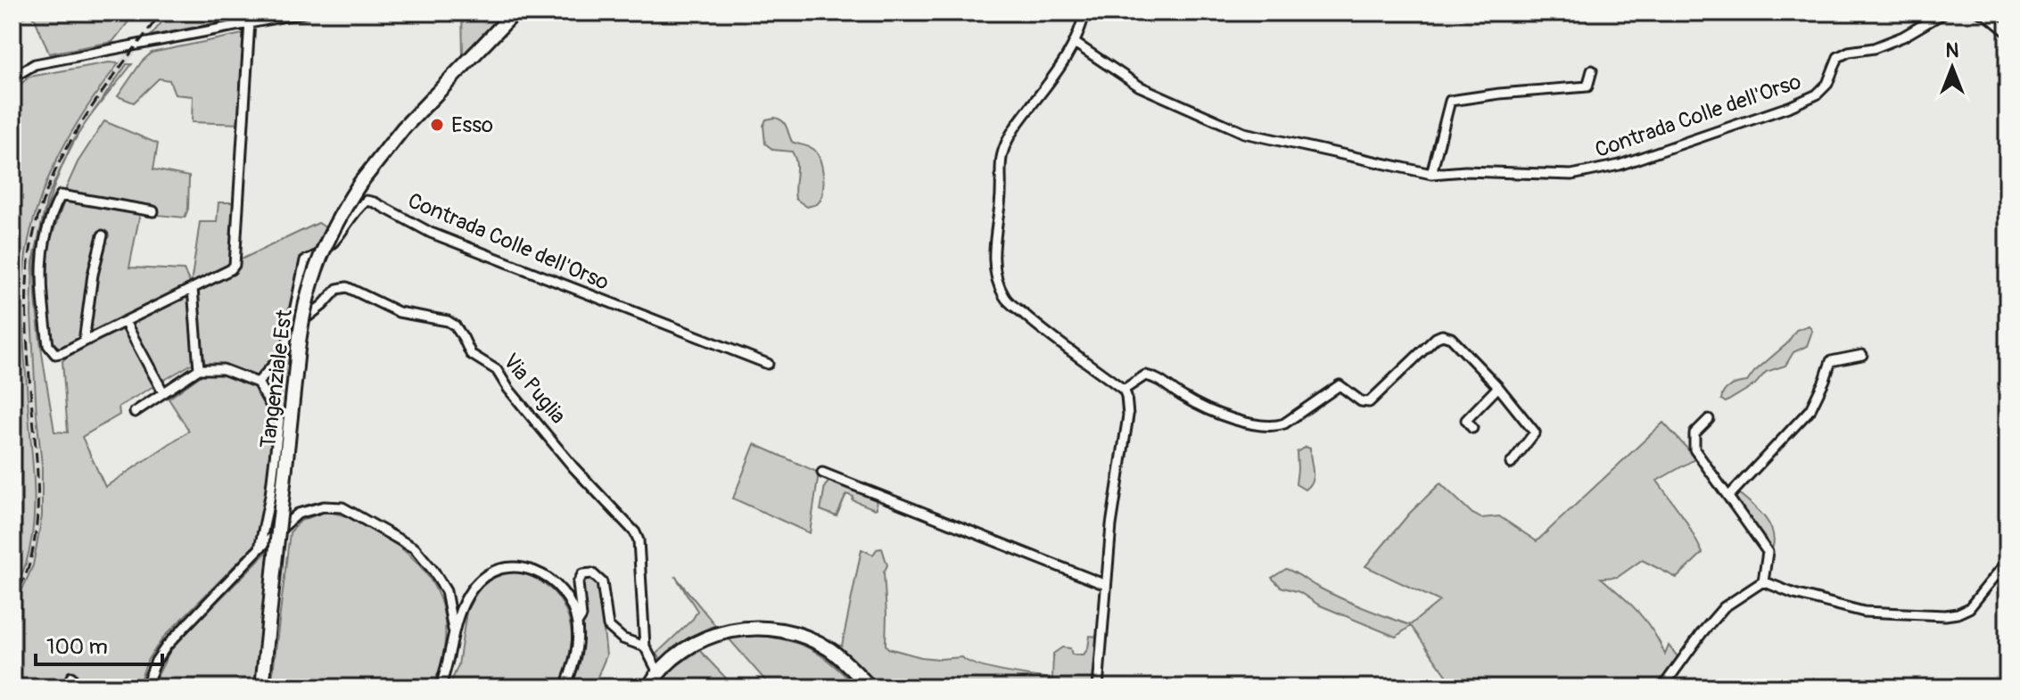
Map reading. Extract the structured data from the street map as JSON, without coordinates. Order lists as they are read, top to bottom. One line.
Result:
{"streets":{"main road":["Tangenziale Est"],"street":["Contrada Colle dell'Orso","Via Puglia"]},"crossings":[["Contrada Colle dell'Orso","Via Puglia"]],"places":["Esso"],"scale_bar":"100 m","north":"top"}
